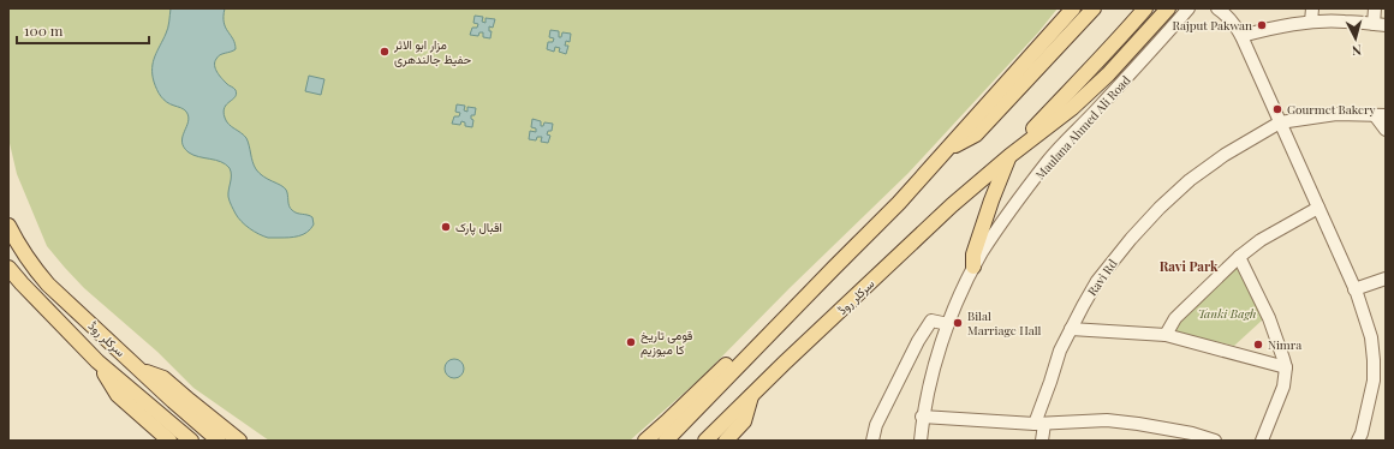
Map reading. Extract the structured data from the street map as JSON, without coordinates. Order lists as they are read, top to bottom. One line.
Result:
{"streets":{"main road":["سرکلر روڈ"],"street":["Maulana Ahmed Ali Road","Ravi Rd"]},"districts":["Ravi Park"],"parks":["Tanki Bagh"],"places":["Rajput Pakwan","مزار ابو الاثر حفیظ جالندھری","Gourmet Bakery","اقبال پارک","Bilal Marriage Hall","قومی تاریخ کا میوزیم","Nimra"],"scale_bar":"100 m","north":"bottom"}
